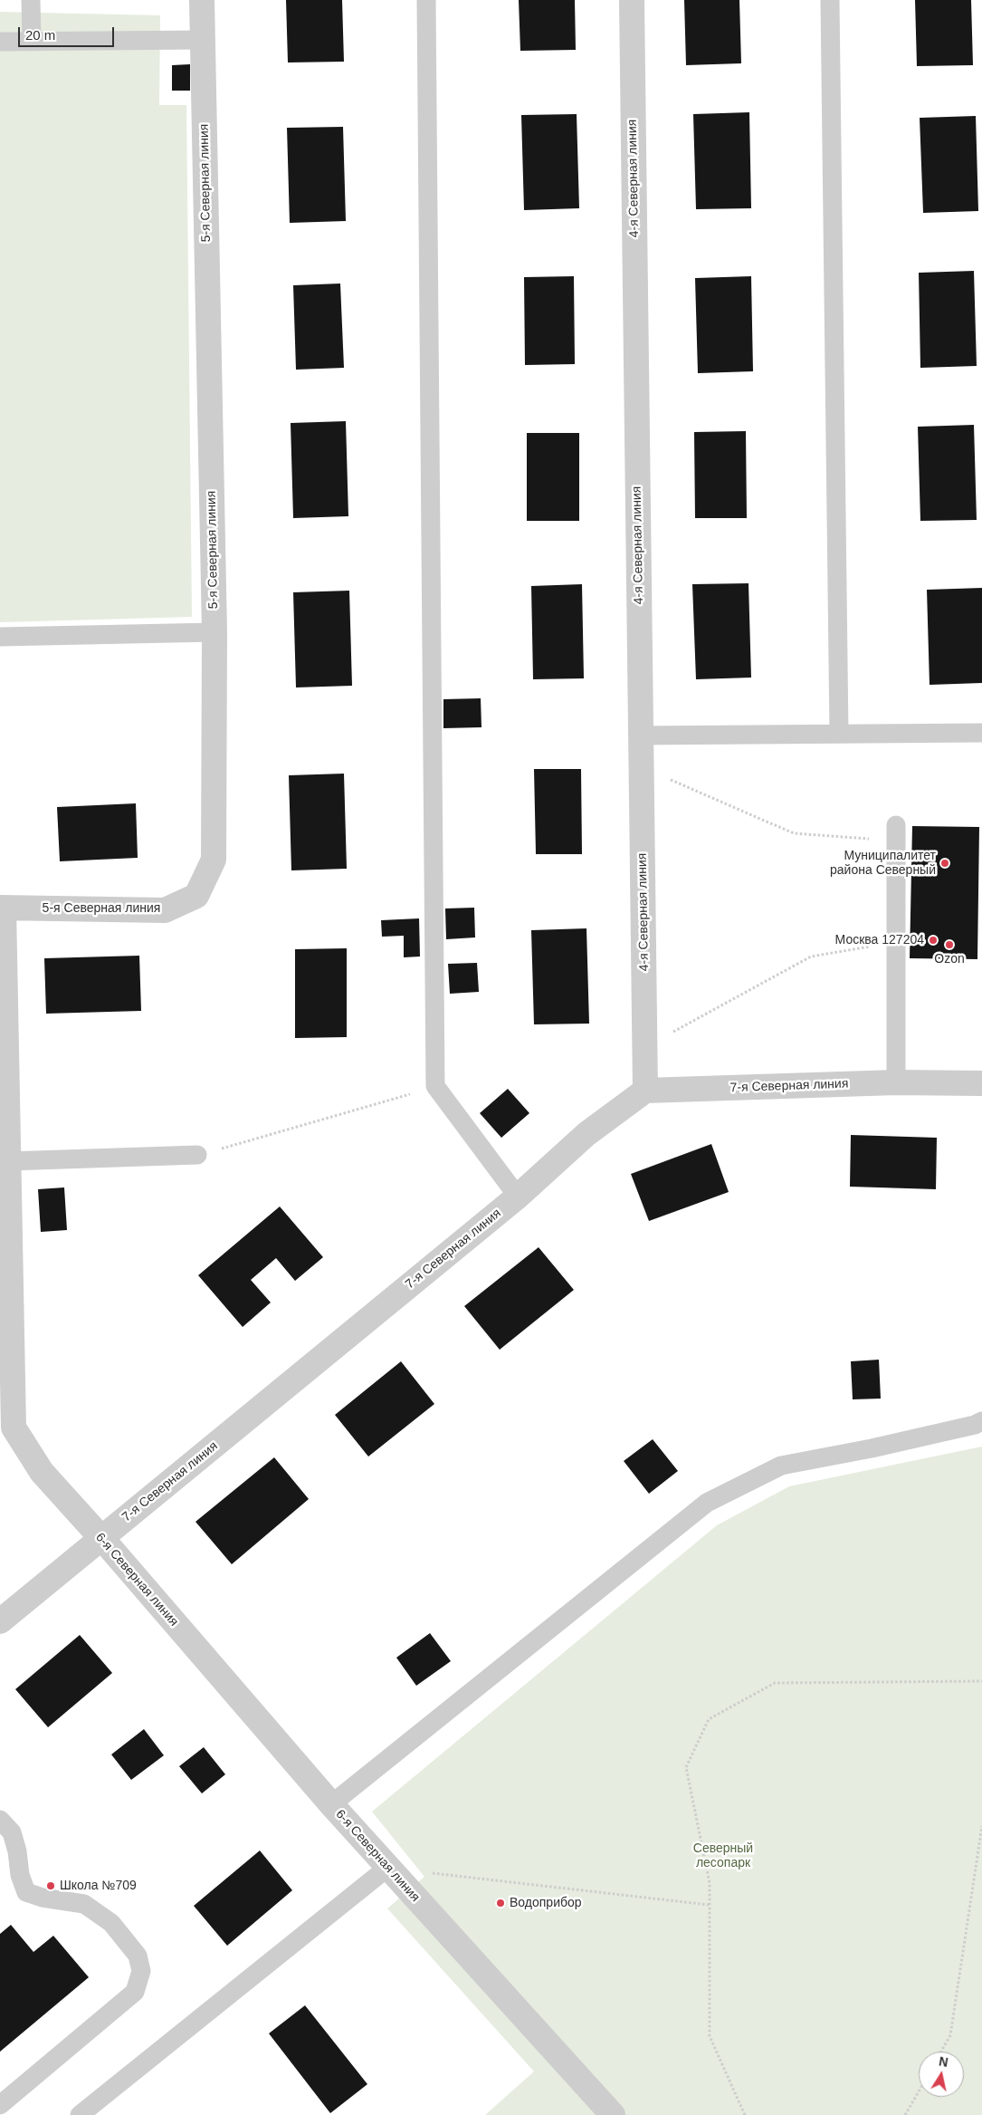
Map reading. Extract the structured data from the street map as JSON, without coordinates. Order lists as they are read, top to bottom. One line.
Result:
{"streets":{"street":["4-я Северная линия","5-я Северная линия","7-я Северная линия","6-я Северная линия"]},"crossings":[["4-я Северная линия","7-я Северная линия"],["5-я Северная линия","6-я Северная линия"],["7-я Северная линия","6-я Северная линия"]],"parks":["Северный лесопарк"],"places":["Муниципалитет района Северный","Москва 127204","Ozon","Школа №709","Водоприбор"],"scale_bar":"20 m","north":"top"}
